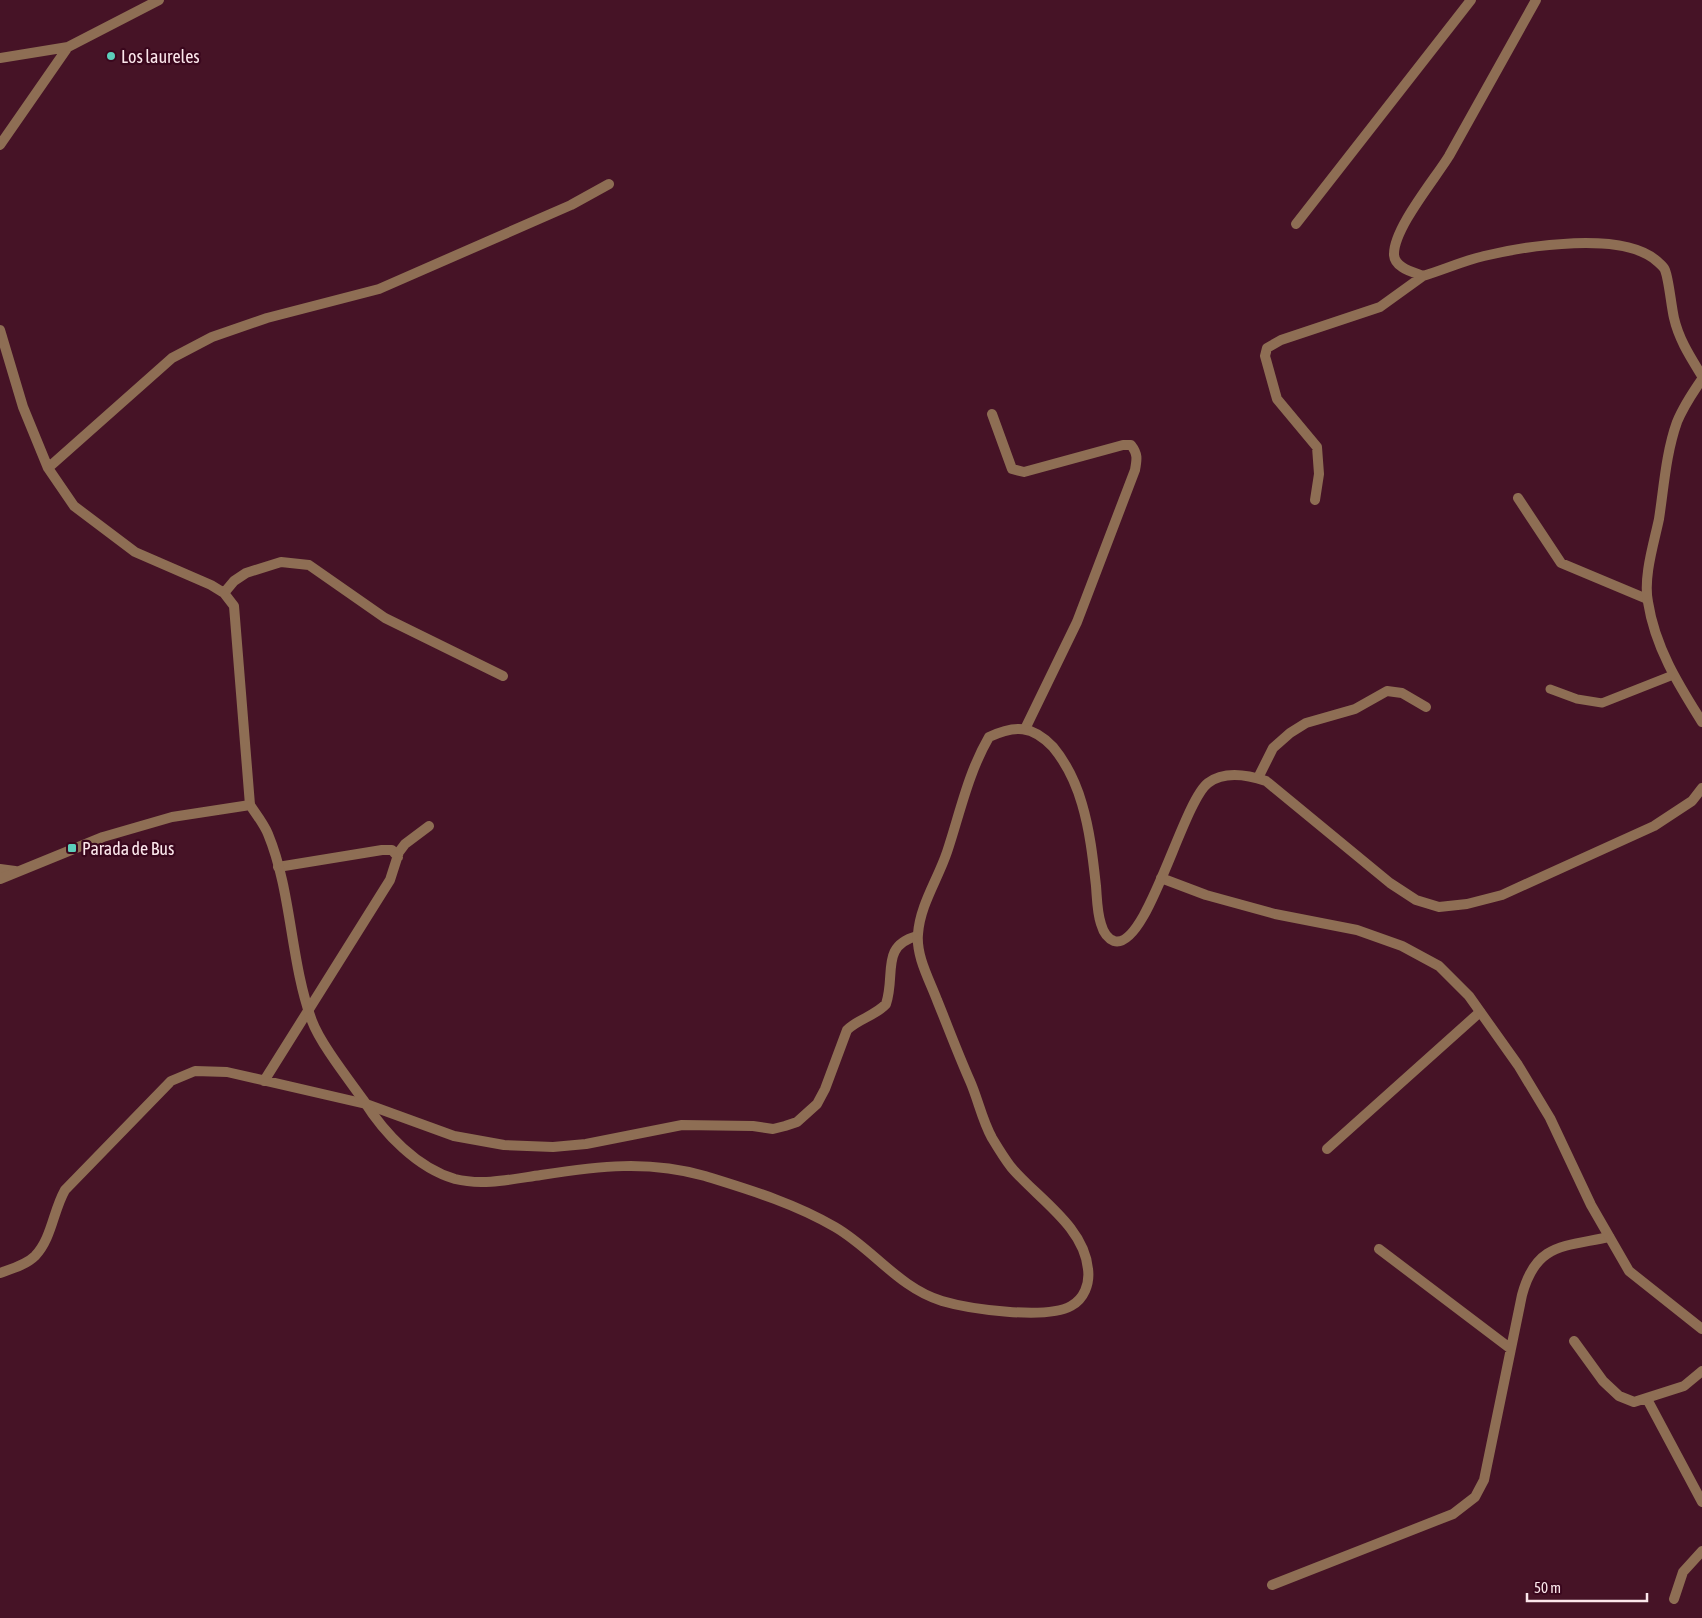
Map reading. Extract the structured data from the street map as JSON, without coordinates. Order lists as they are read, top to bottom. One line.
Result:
{"places":{"other":["Los laureles"],"transit":["Parada de Bus"]},"scale_bar":"50 m"}
